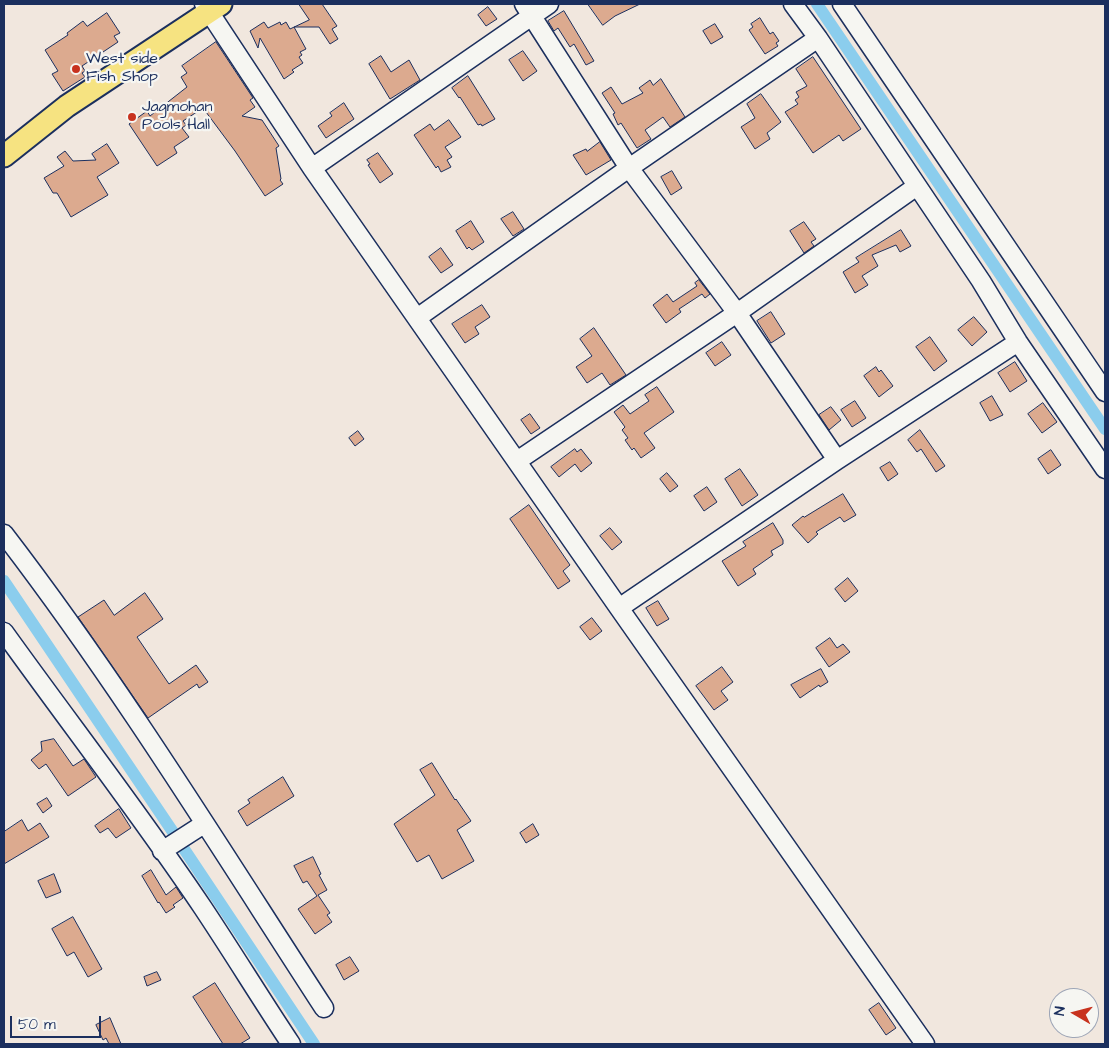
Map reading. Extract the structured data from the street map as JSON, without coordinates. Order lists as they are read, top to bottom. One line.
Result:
{"places":["West side Fish Shop","Jagmohan Pools Hall"],"scale_bar":"50 m","north":"left"}
